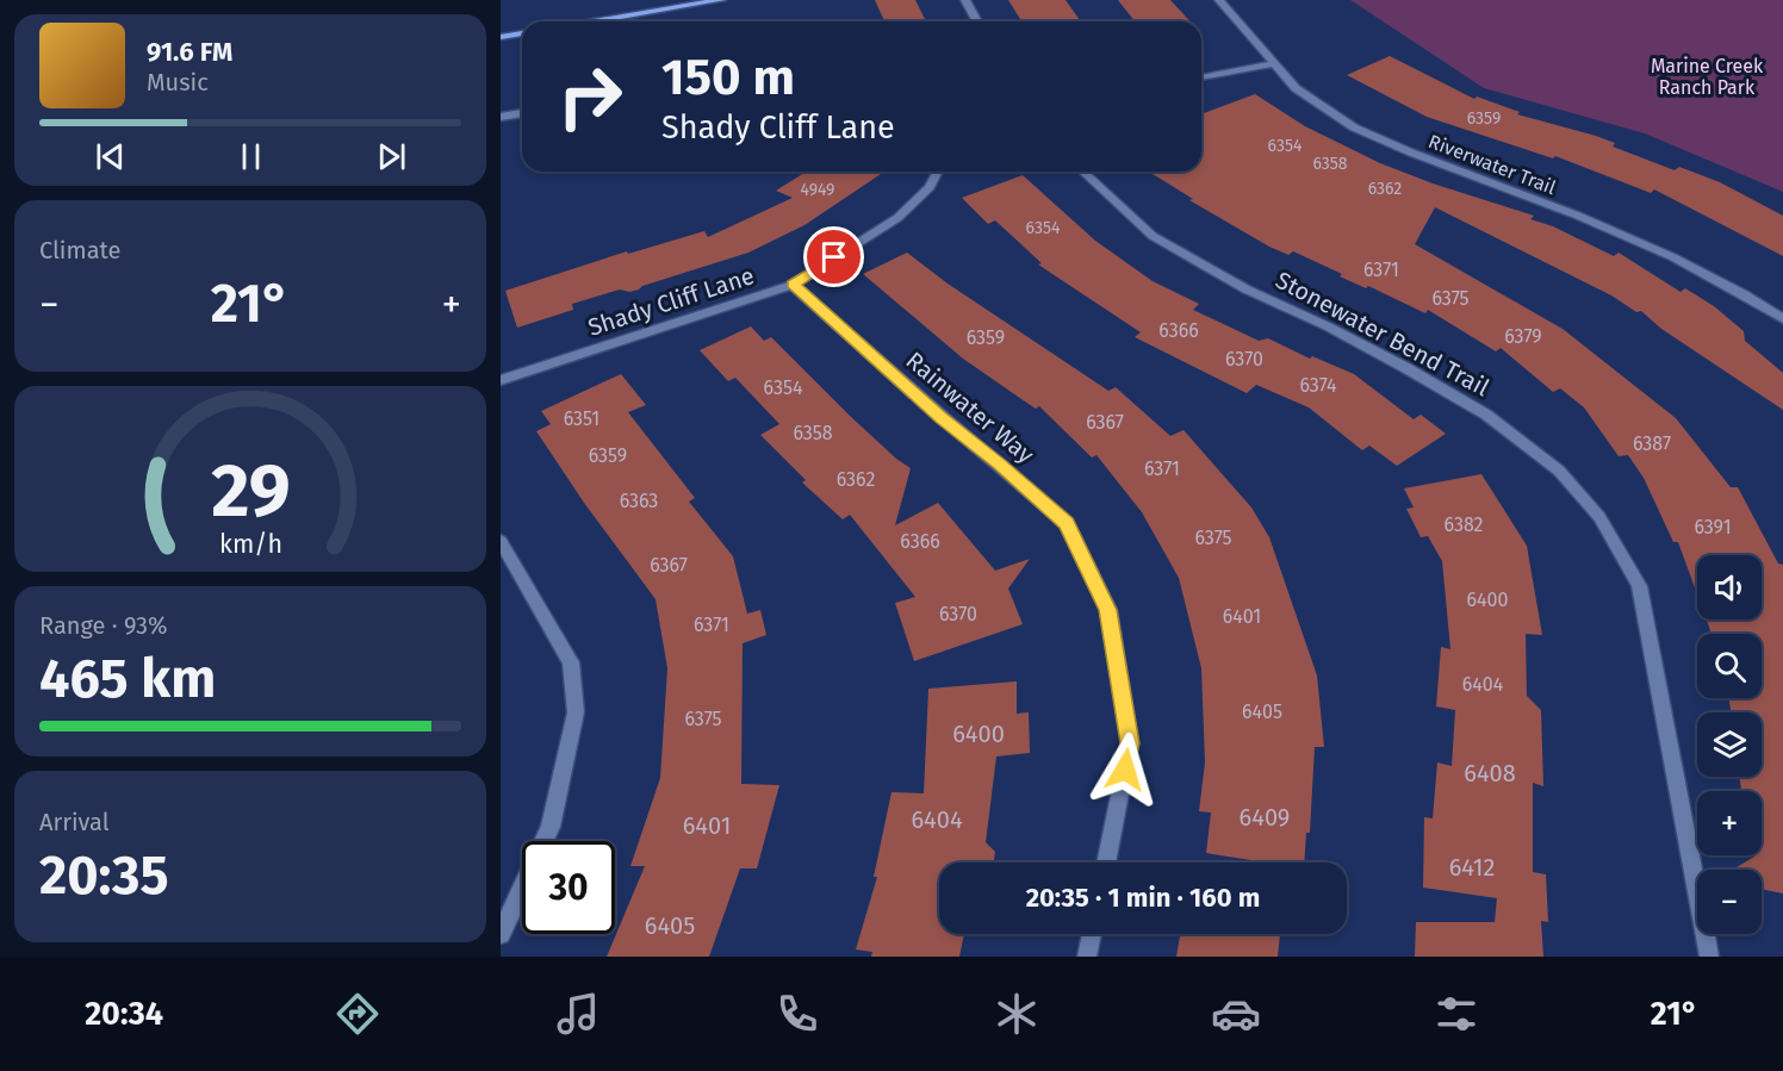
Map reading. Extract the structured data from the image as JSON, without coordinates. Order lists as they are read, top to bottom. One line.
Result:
{"streets":{"street":["Riverwater Trail","Shady Cliff Lane","Stonewater Bend Trail","Rainwater Way"]},"crossings":[["Shady Cliff Lane","Rainwater Way"]],"parks":["Marine Creek Ranch Park"],"house_numbers":["6359","6354","6358","6362","4949","6354","6371","6375","6366","6379","6359","6370","6374","6354","6351","6367","6358","6387","6359","6371","6362","6363","6382","6391","6375","6366","6367","6400","6370","6401","6371","6404","6405","6375","6400","6408","6409","6404","6401","6412","6405"],"page":{"turn":["150 m","Shady Cliff Lane"],"song":["91.6 FM","Music"],"tile":["Climate",["Range · 93%","465 km"],["Arrival","20:35"]],"heat":["−","21°","+"],"map_buttons":["+","−"],"limit":"30","trip":"20:35 · 1 min · 160 m","tabs":["20:34","21°"],"gauge":["29","km/h"]}}
